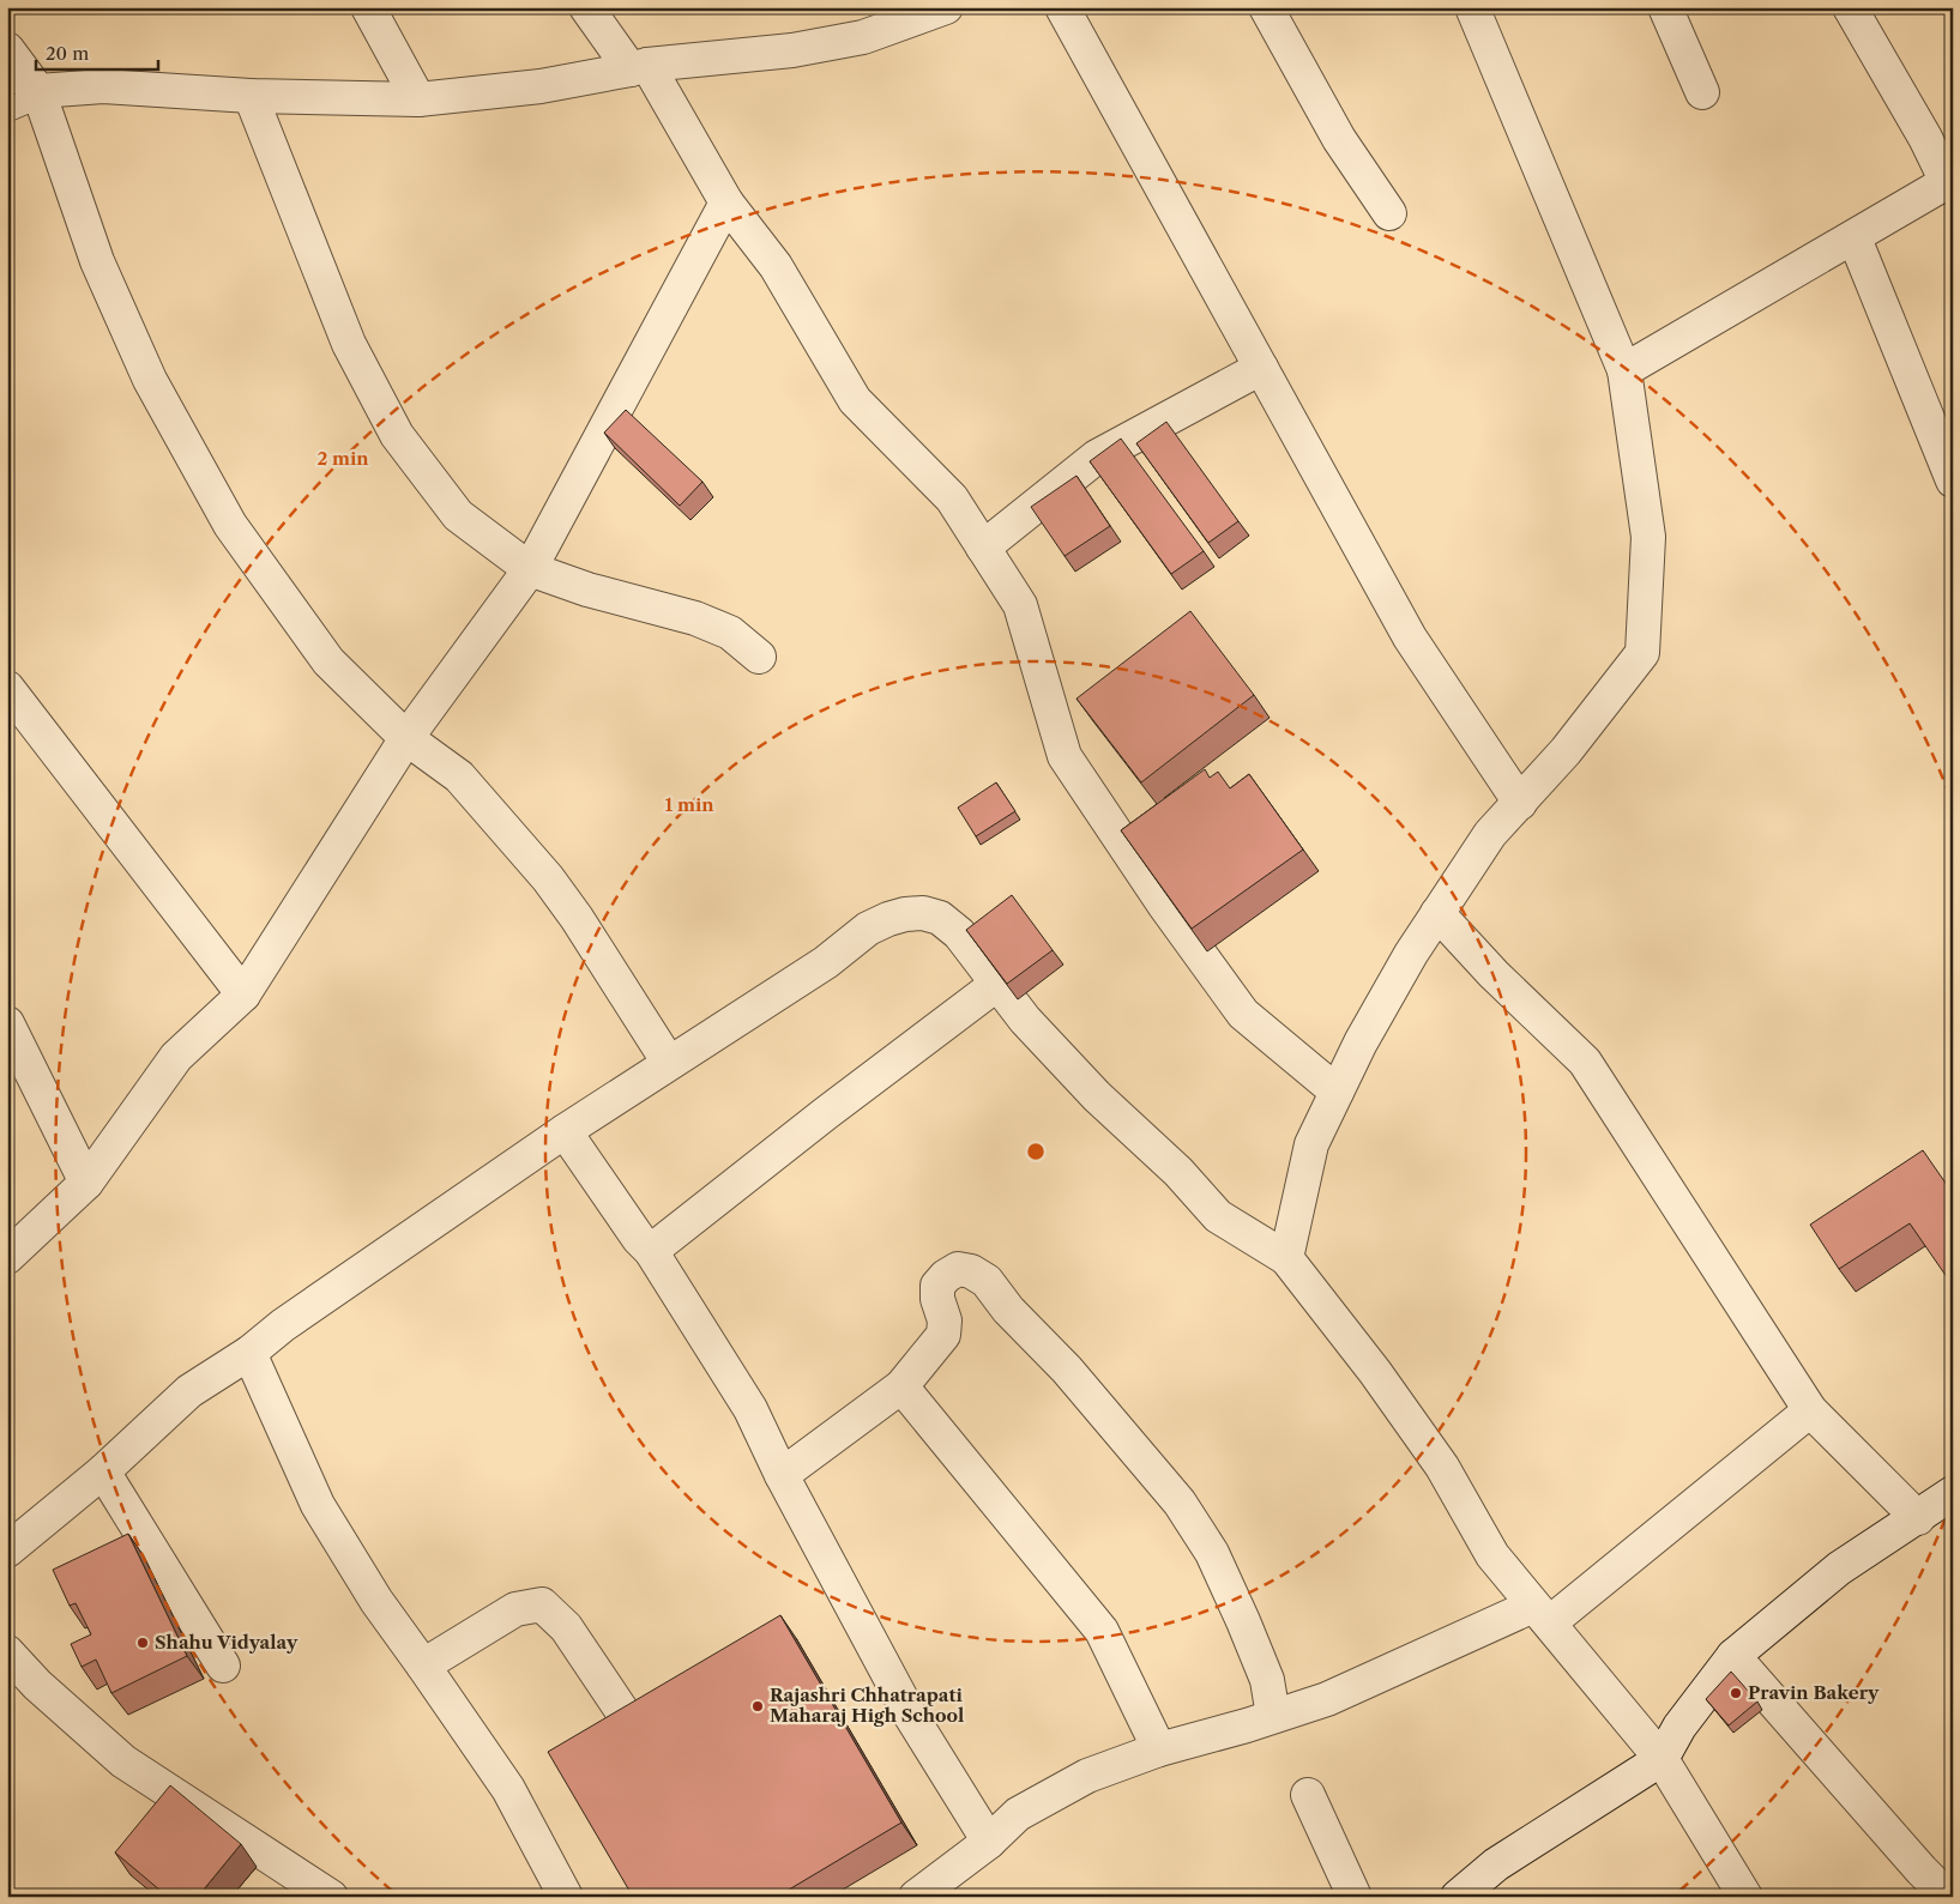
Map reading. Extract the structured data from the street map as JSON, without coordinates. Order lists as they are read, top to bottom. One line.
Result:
{"places":["Shahu Vidyalay","Pravin Bakery","Rajashri Chhatrapati Maharaj High School"],"scale_bar":"20 m","rings":["2 min","1 min"]}
